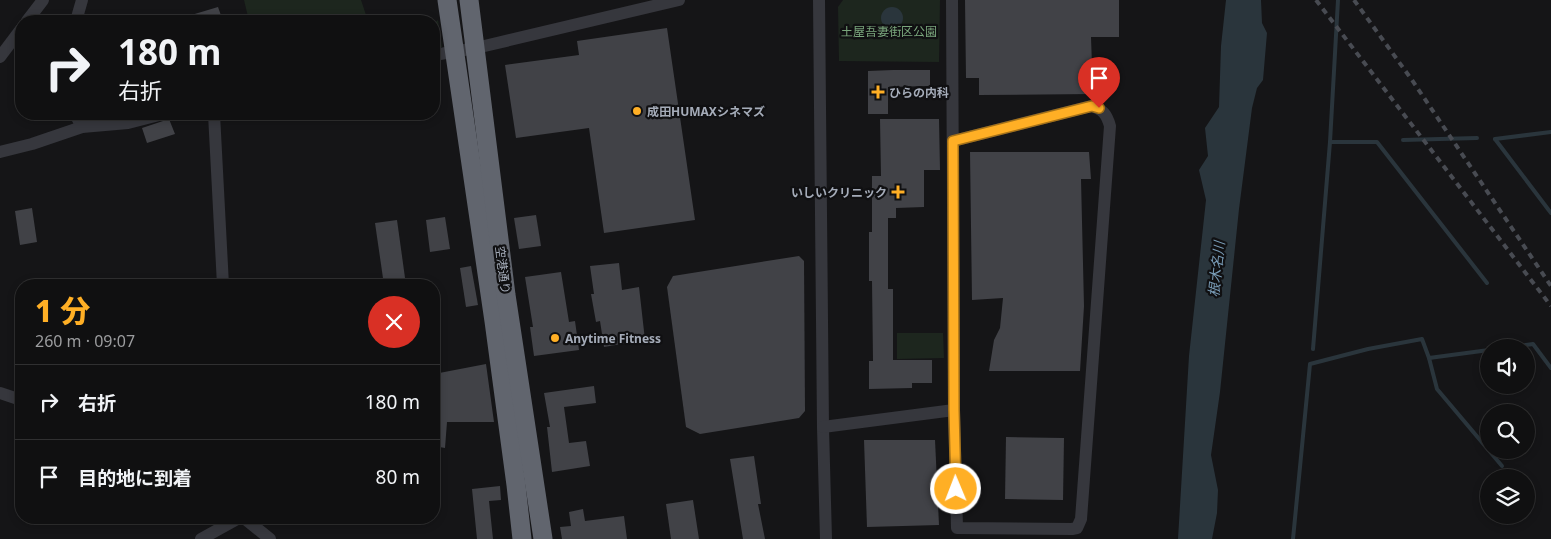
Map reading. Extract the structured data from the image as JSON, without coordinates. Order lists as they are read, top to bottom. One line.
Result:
{"streets":{"highway":["空港通り"]},"water":["根木名川"],"parks":["土屋吾妻街区公園"],"places":{"health":["ひらの内科","いしいクリニック"],"other":["成田HUMAXシネマズ","Anytime Fitness"]},"page":{"turn":["180 m","右折"],"heading":["1 分","260 m · 09:07"],"list":[{"name":"右折","value":"180 m"},{"name":"目的地に到着","value":"80 m"}]}}
